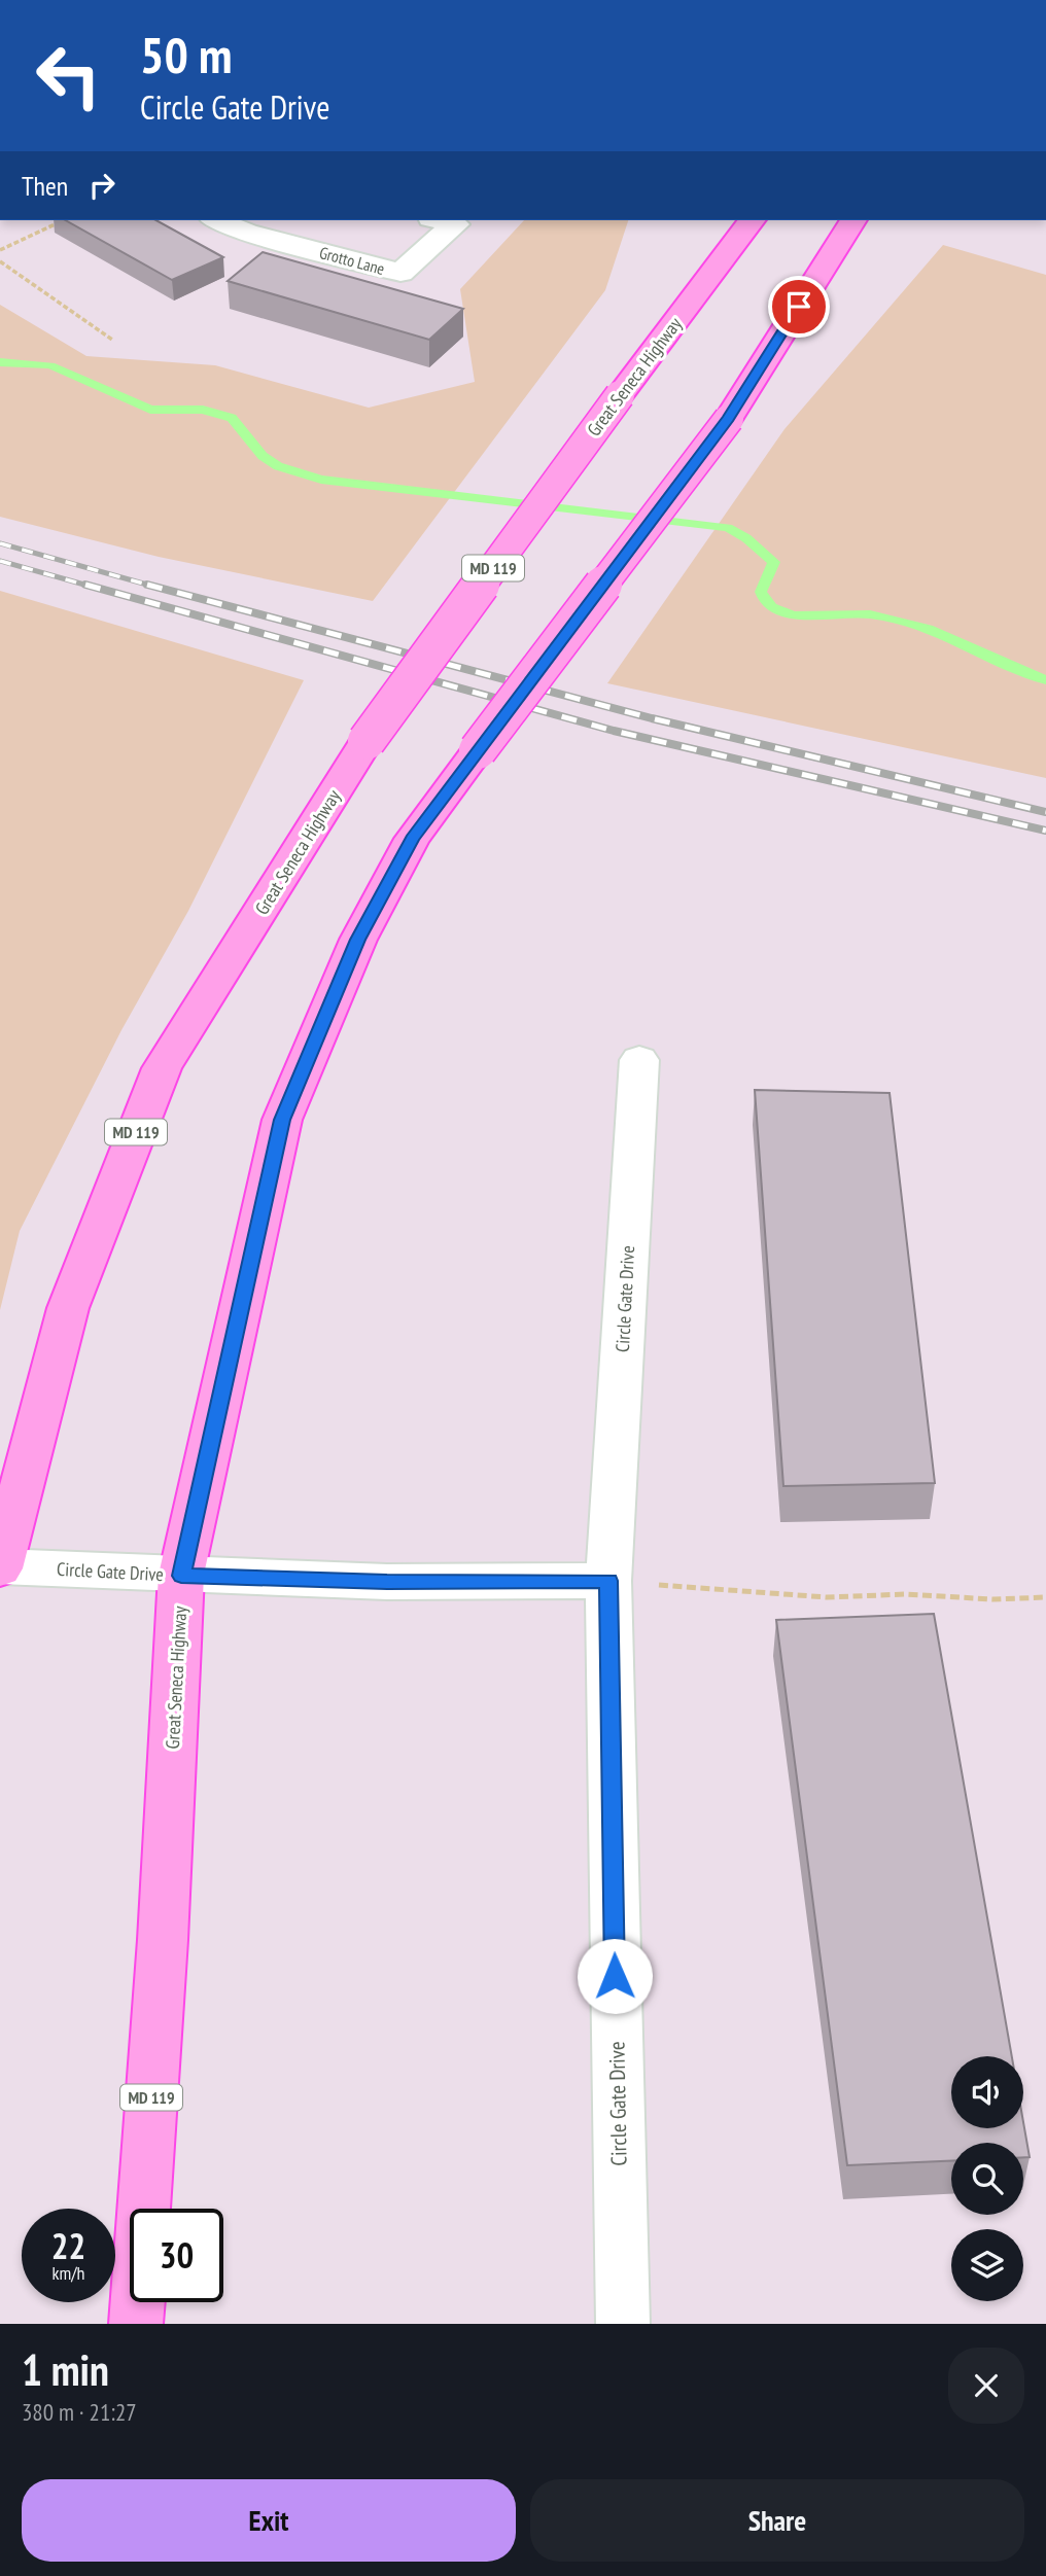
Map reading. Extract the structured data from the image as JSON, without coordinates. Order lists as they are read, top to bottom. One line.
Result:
{"streets":{"main road":["Great Seneca Highway","MD 119"],"street":["Grotto Lane","Circle Gate Drive"]},"crossings":[["Great Seneca Highway","Circle Gate Drive"]],"page":{"turn":["50 m","Circle Gate Drive"],"then":"Then","speed":"22 km/h","limit":"30","heading":["1 min","380 m · 21:27"],"buttons":["Exit","Share"]}}
